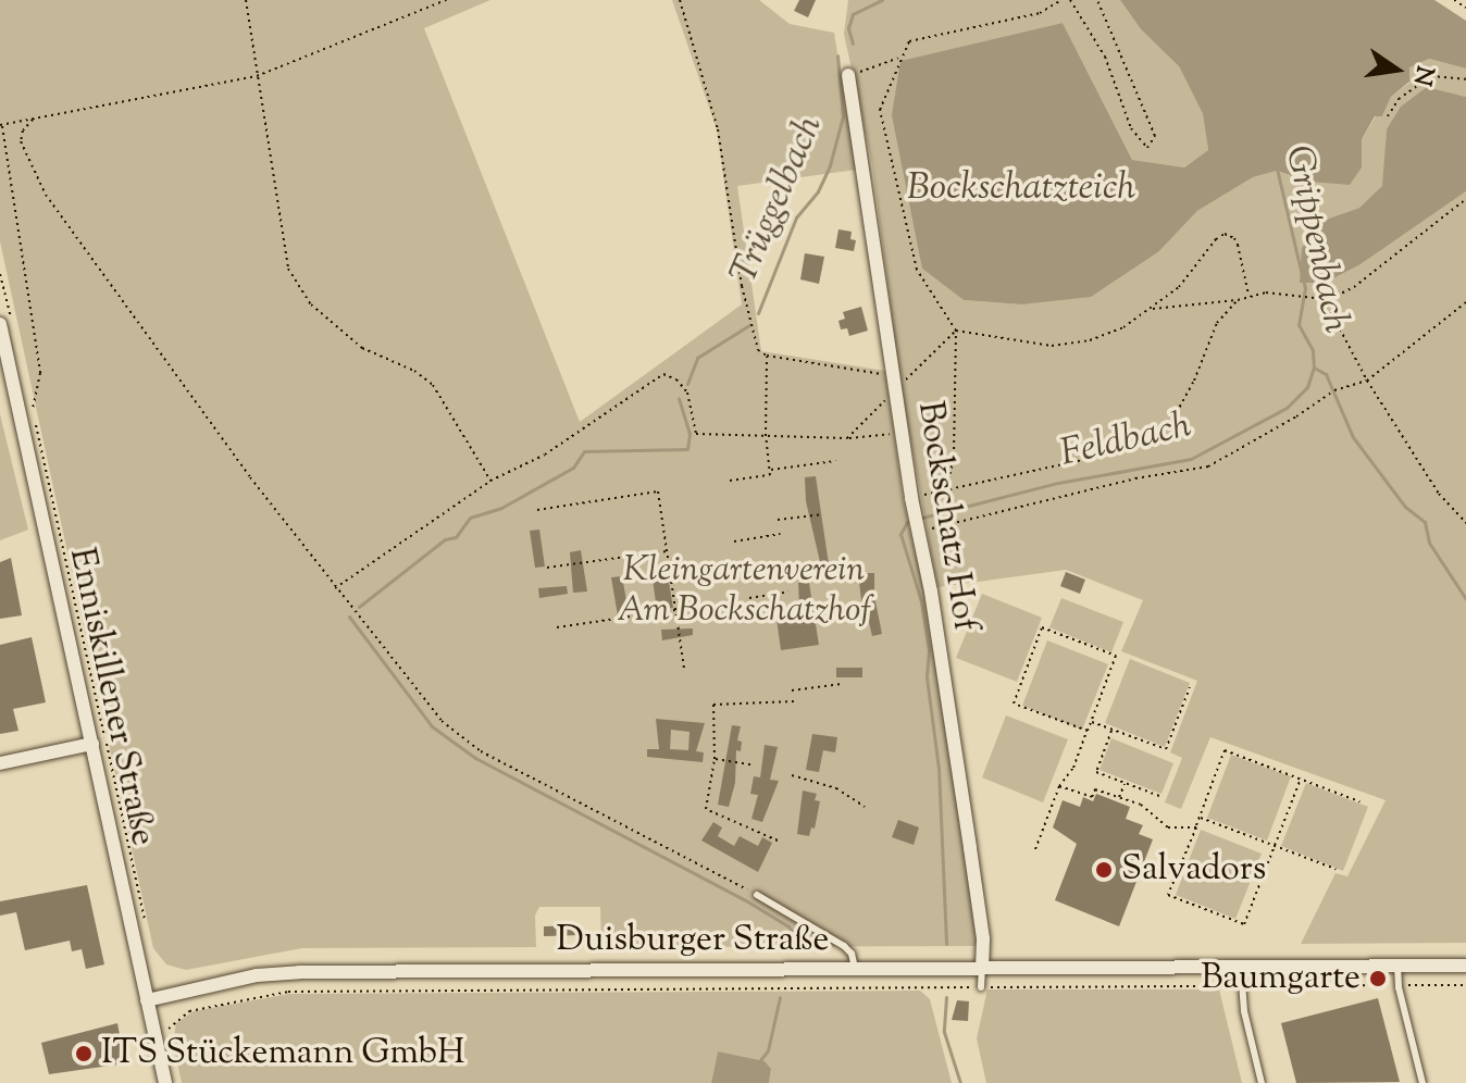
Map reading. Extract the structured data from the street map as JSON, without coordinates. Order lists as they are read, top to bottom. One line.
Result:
{"streets":{"street":["Bockschatz Hof","Enniskillener Straße","Duisburger Straße"]},"crossings":[["Bockschatz Hof","Duisburger Straße"],["Enniskillener Straße","Duisburger Straße"]],"water":["Bockschatzteich","Trüggelbach","Grippenbach","Feldbach"],"parks":["Kleingartenverein Am Bockschatzhof"],"places":["Salvadors","Baumgarte","ITS Stückemann GmbH"],"north":"right"}
